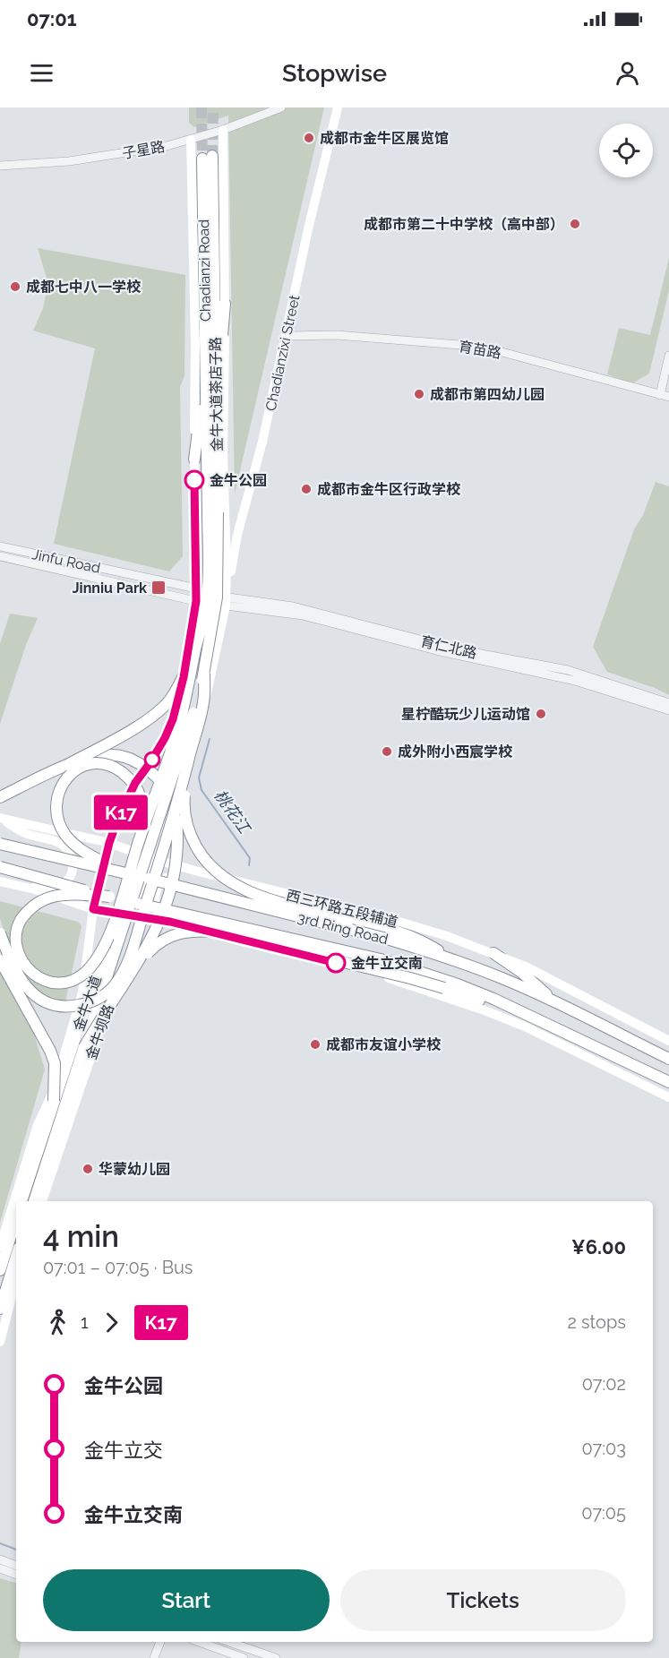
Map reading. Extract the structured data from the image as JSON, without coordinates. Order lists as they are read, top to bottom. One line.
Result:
{"streets":{"highway":["Chadianzi Road","金牛大道茶店子路","3rd Ring Road","金牛大道"],"main road":["Chadianzixi Street","Jinfu Road","西三环路五段辅道","金牛坝路"],"street":["子星路","育苗路","育仁北路"]},"crossings":[["子星路","金牛坝路"],["Chadianzi Road","金牛大道茶店子路"],["育苗路","Chadianzixi Street"],["Chadianzixi Street","Jinfu Road"],["Chadianzixi Street","育仁北路"],["金牛大道茶店子路","西三环路五段辅道"],["金牛大道茶店子路","金牛大道"],["金牛大道茶店子路","金牛坝路"],["Jinfu Road","育仁北路"],["Jinfu Road","金牛坝路"],["西三环路五段辅道","金牛大道"],["西三环路五段辅道","金牛坝路"],["金牛大道","金牛坝路"]],"water":["桃花江"],"places":{"other":["成都市金牛区展览馆","成都市第二十中学校（高中部）","成都七中八一学校","成都市第四幼儿园","金牛公园","成都市金牛区行政学校","星柠酷玩少儿运动馆","成外附小西宸学校","金牛立交南","成都市友谊小学校","华蒙幼儿园"],"transit":["Jinniu Park"]},"lines":["bus line K17"],"page":{"status":"07:01","header":"Stopwise","on_map":"K17","heading":["4 min","07:01 – 07:05 · Bus","¥6.00"],"legs":["1","K17","2 stops"],"list":[{"name":"金牛公园","value":"07:02"},{"name":"金牛立交","value":"07:03"},{"name":"金牛立交南","value":"07:05"}],"buttons":["Start","Tickets"]}}
